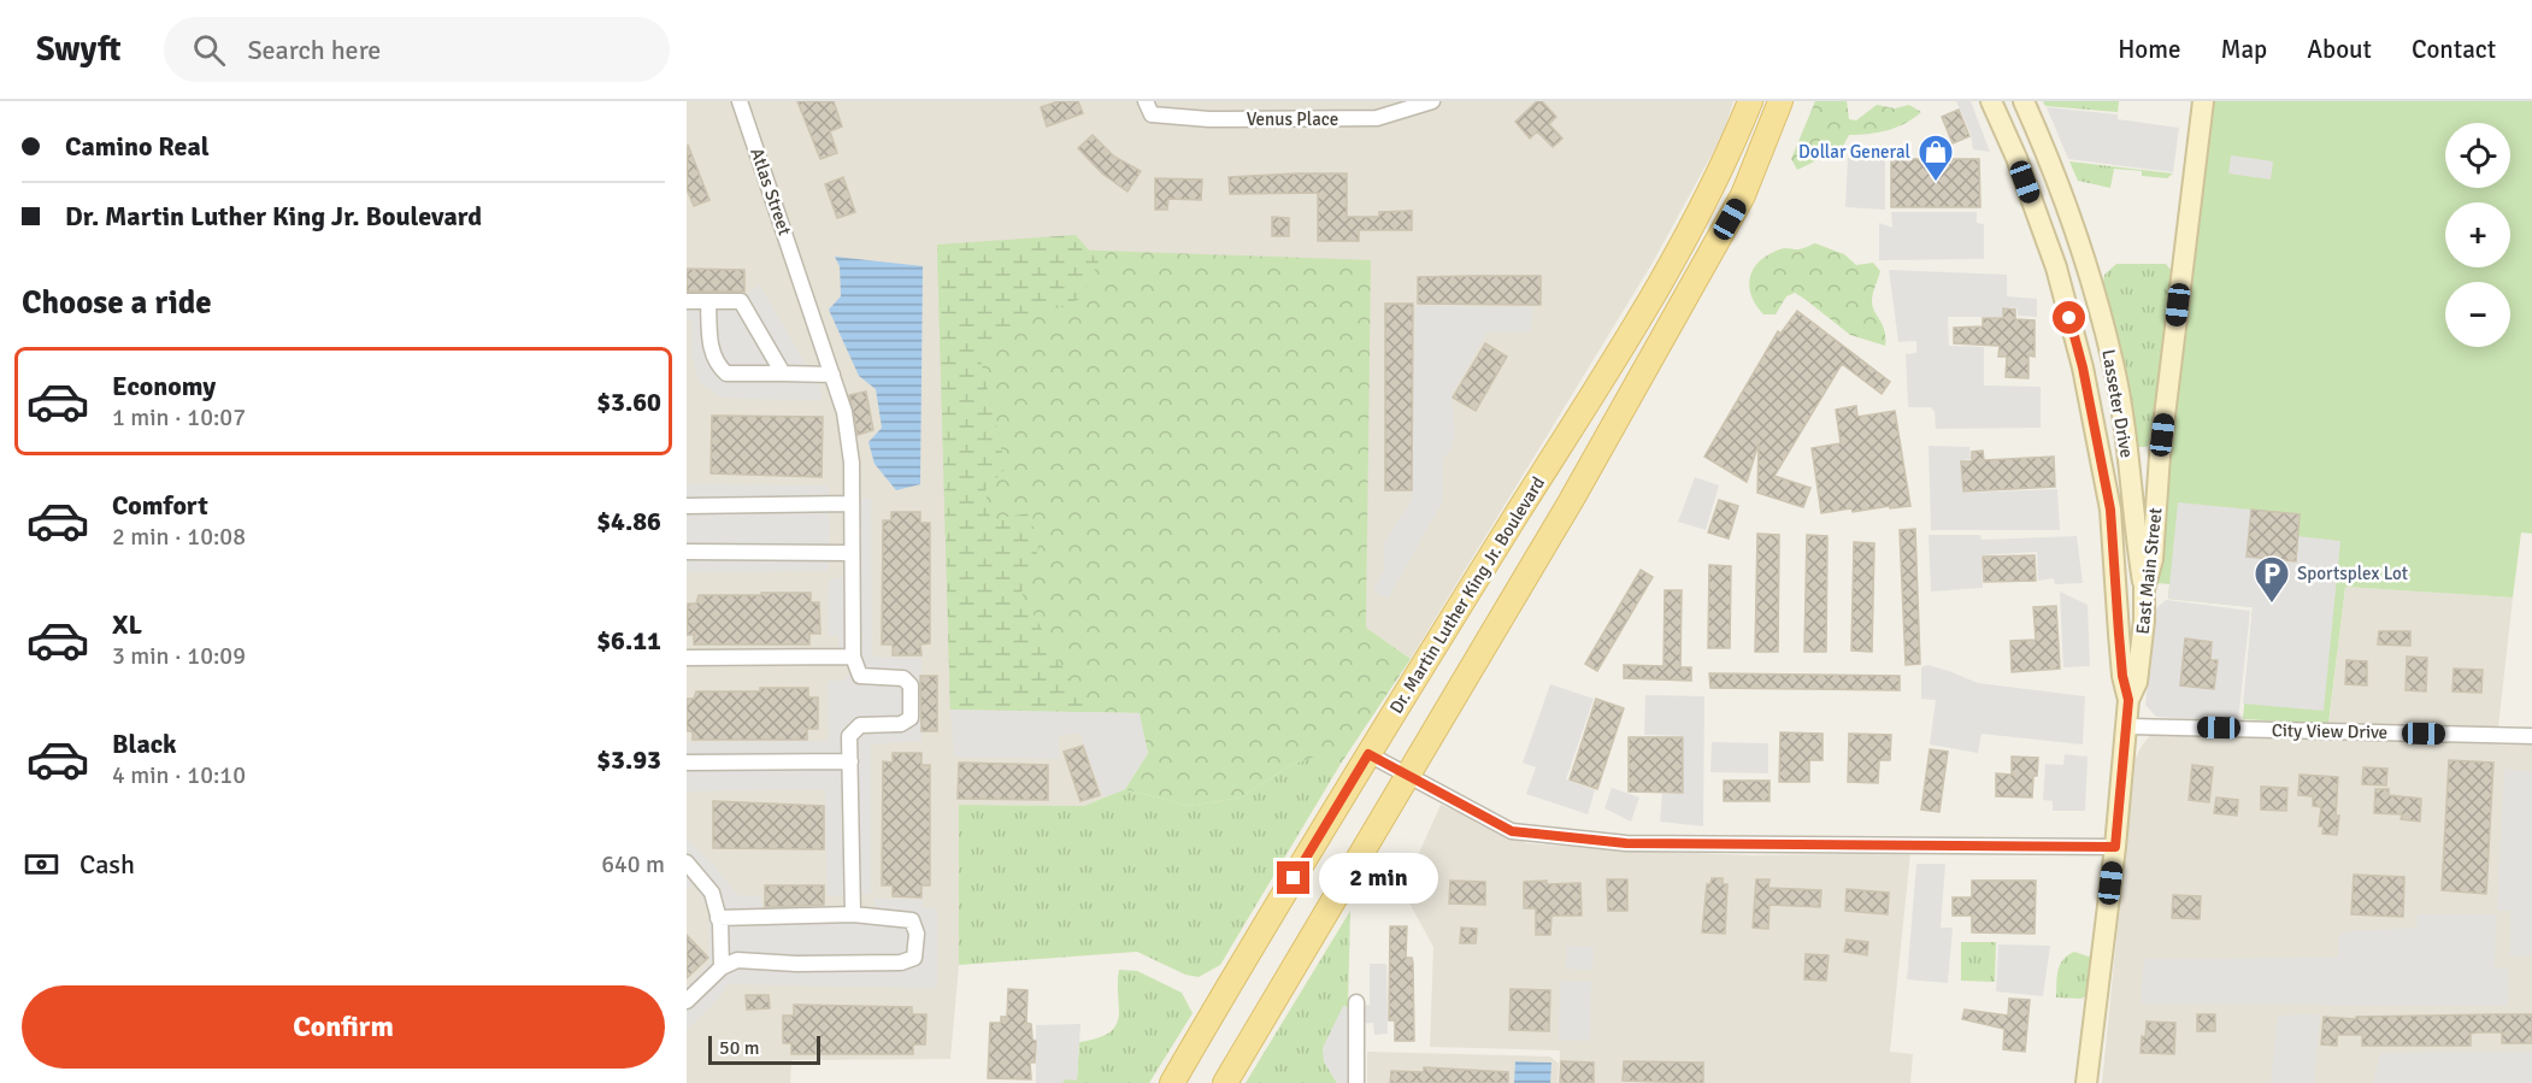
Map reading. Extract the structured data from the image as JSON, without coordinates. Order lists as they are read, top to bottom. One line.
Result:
{"streets":{"main road":["Dr. Martin Luther King Jr. Boulevard"],"street":["Venus Place","Atlas Street","Lasseter Drive","East Main Street","City View Drive"]},"crossings":[["Lasseter Drive","East Main Street"],["East Main Street","City View Drive"]],"places":{"shop":["Dollar General"],"parking":["Sportsplex Lot"]},"scale_bar":"50 m","page":{"header":"Swyft","search":"Search here","nav":["Home","Map","About","Contact"],"banner":["Camino Real","Dr. Martin Luther King Jr. Boulevard"],"map_buttons":["+","−"],"heading":"Choose a ride","list":[{"name":"Economy","note":"1 min · 10:07","value":"$3.60"},{"name":"Comfort","note":"2 min · 10:08","value":"$4.86"},{"name":"XL","note":"3 min · 10:09","value":"$6.11"},{"name":"Black","note":"4 min · 10:10","value":"$3.93"}],"pay":["Cash","640 m"],"bubble":"2 min","buttons":"Confirm","scale":"50 m"}}
